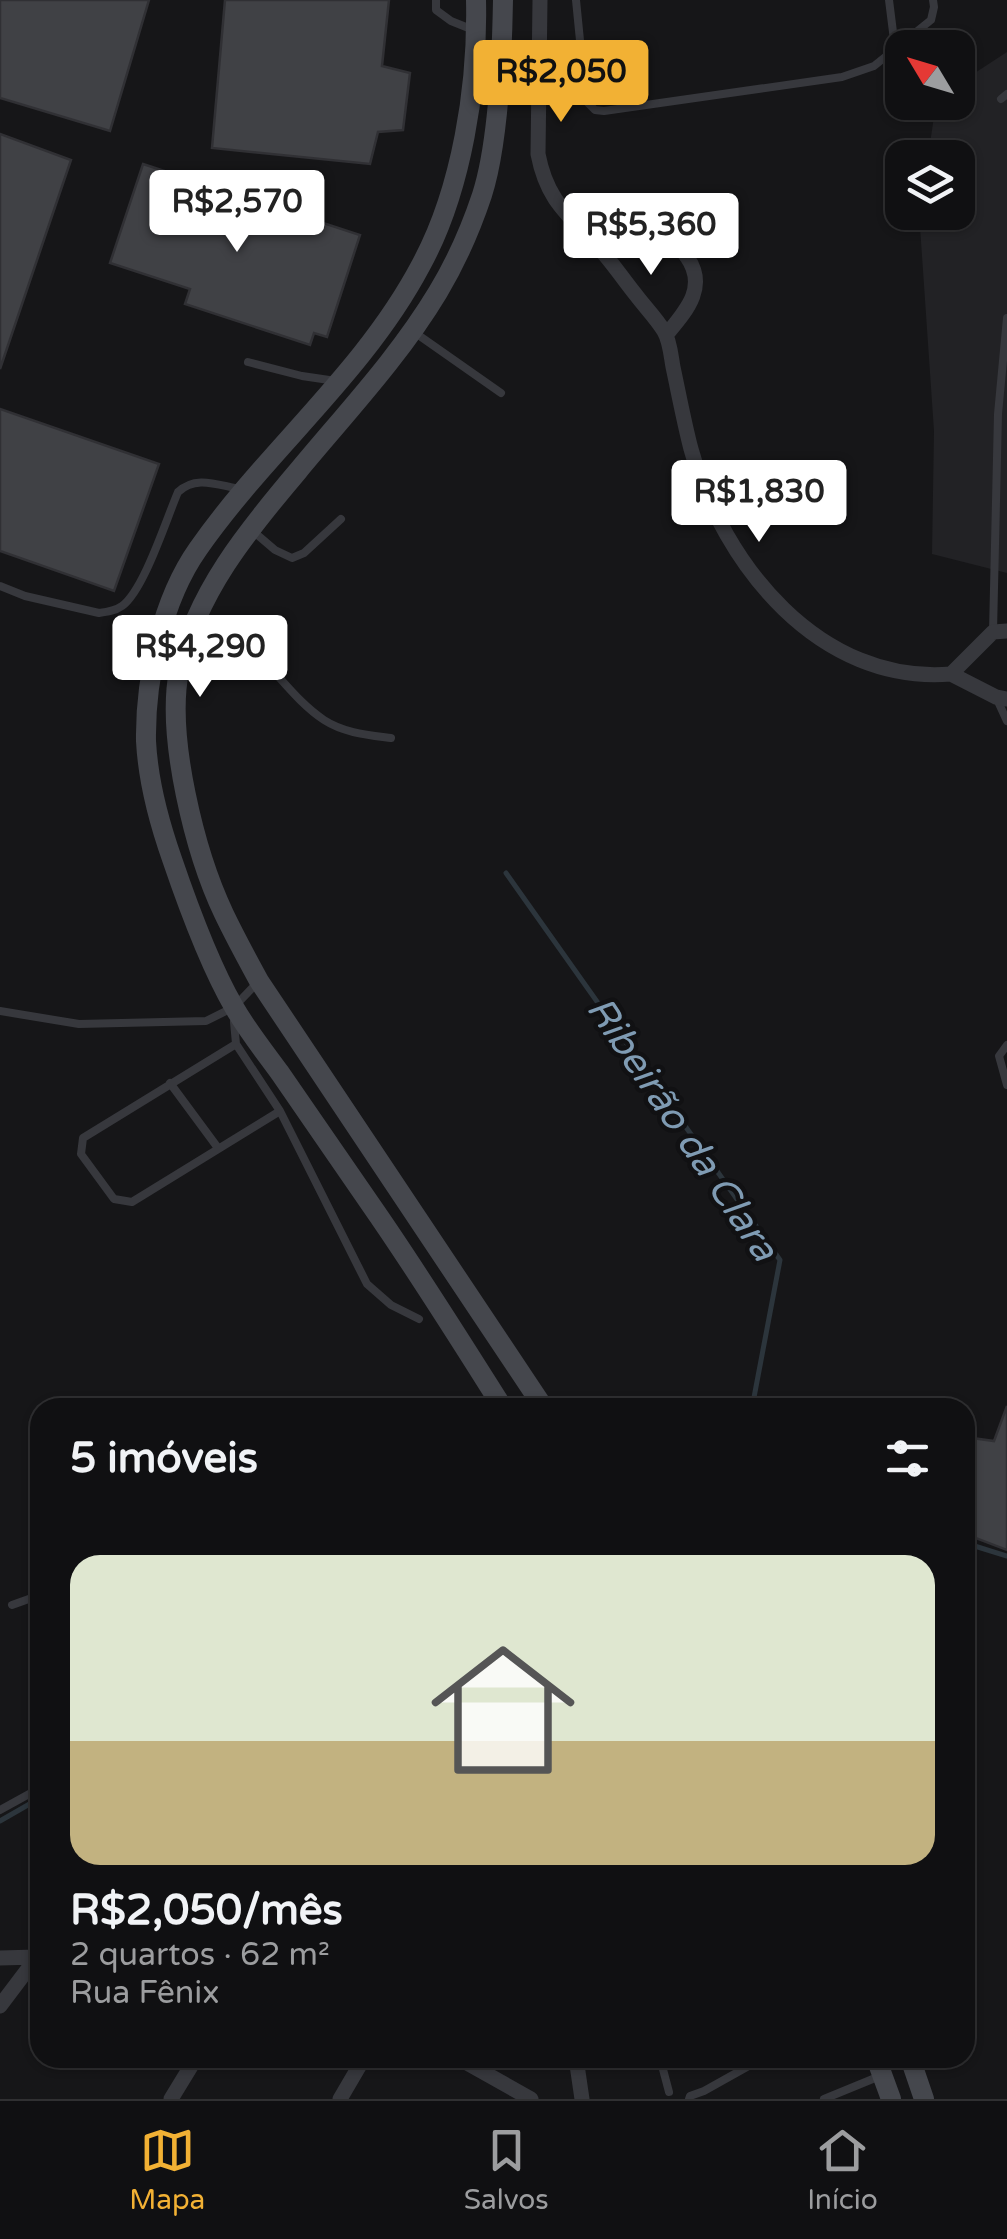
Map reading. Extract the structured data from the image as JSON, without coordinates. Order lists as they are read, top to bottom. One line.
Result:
{"water":["Ribeirão da Clara"],"north":"top left","page":{"price":["R$2,050","R$2,570","R$5,360","R$1,830","R$4,290"],"heading":"5 imóveis","list":[{"name":"R$2,050/mês","note":"2 quartos · 62 m² · Rua Fênix"}],"tabs":["Mapa","Salvos","Início"]}}
